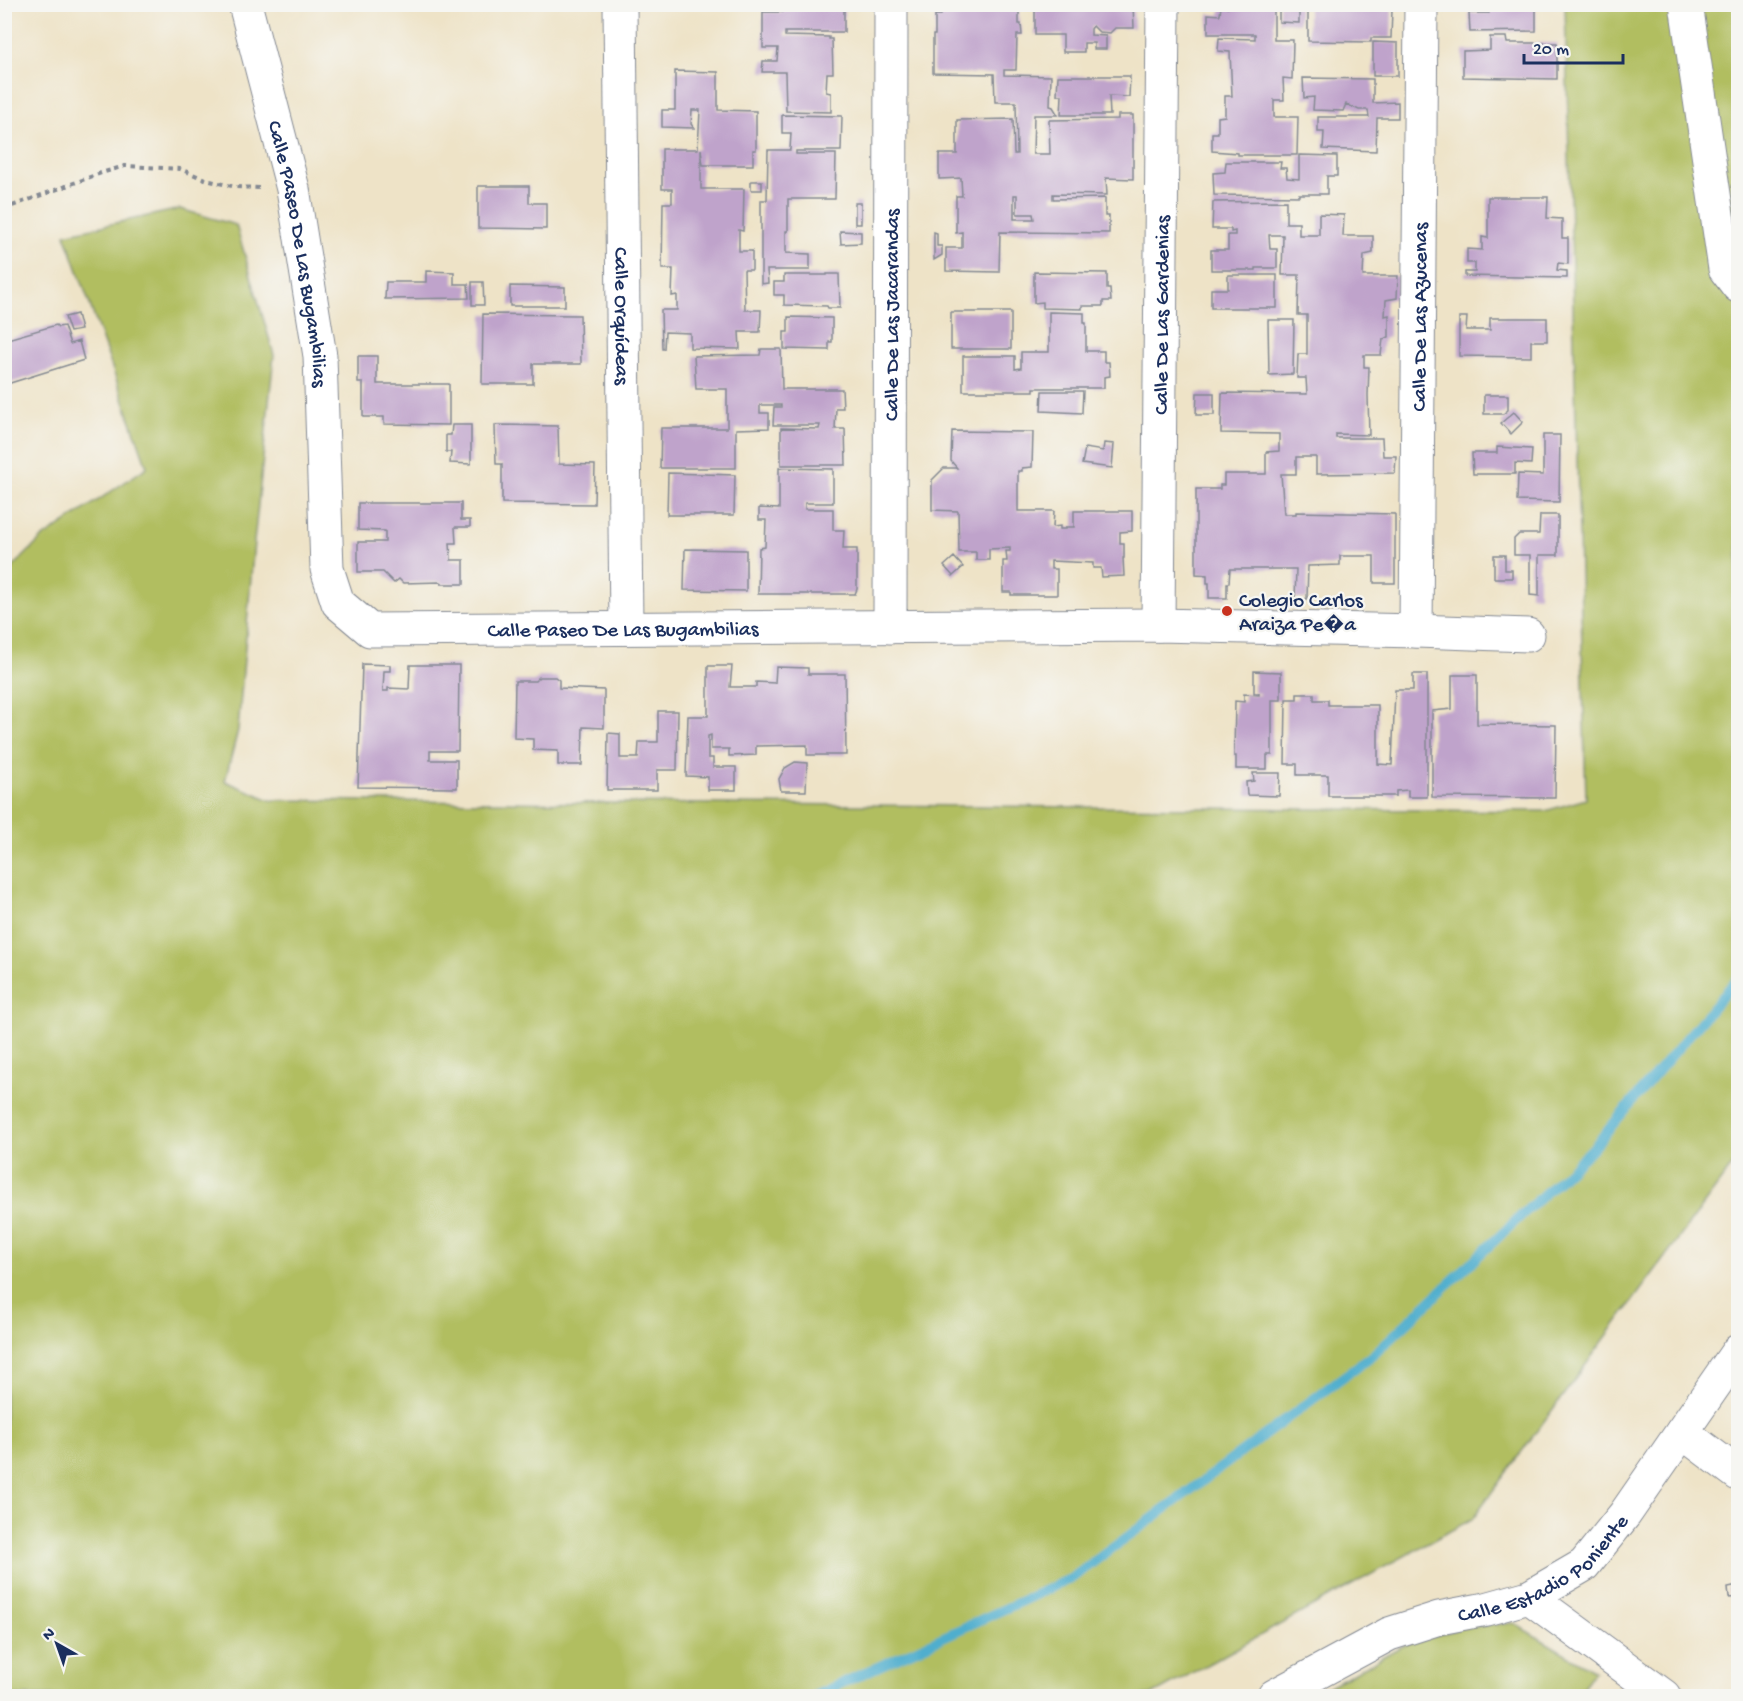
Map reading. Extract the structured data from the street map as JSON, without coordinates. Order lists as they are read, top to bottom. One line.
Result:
{"streets":{"street":["Calle Paseo De Las Bugambilias","Calle De Las Gardenias","Calle Orquídeas","Calle De Las Jacarandas","Calle De Las Azucenas","Calle Estadio Poniente"]},"crossings":[["Calle Paseo De Las Bugambilias","Calle De Las Gardenias"],["Calle Paseo De Las Bugambilias","Calle Orquídeas"],["Calle Paseo De Las Bugambilias","Calle De Las Jacarandas"],["Calle Paseo De Las Bugambilias","Calle De Las Azucenas"]],"places":["Colegio Carlos Araiza Pe�a"],"scale_bar":"20 m","north":"top left"}
